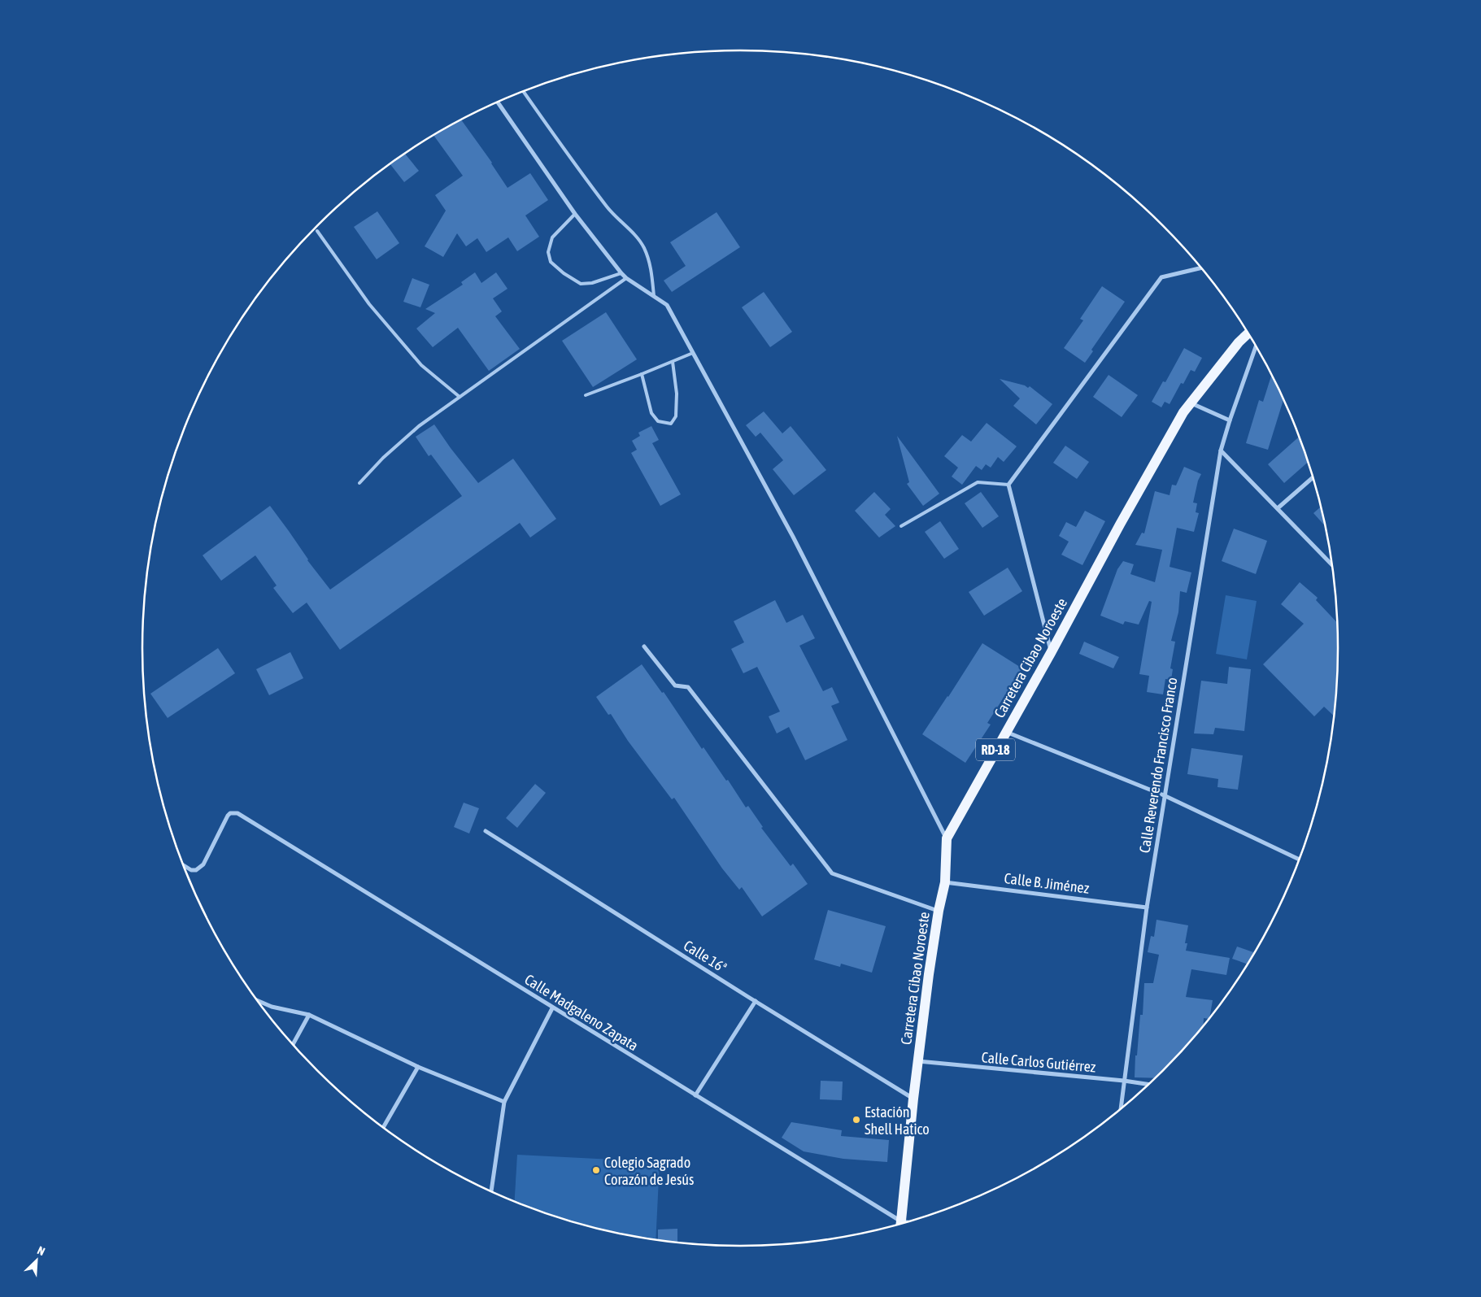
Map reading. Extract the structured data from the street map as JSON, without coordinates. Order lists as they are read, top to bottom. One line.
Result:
{"streets":{"main road":["Carretera Cibao Noroeste","RD-18"],"street":["Calle Reverendo Francisco Franco","Calle B. Jiménez","Calle 16ª","Calle Madgaleno Zapata","Calle Carlos Gutiérrez"]},"crossings":[["Carretera Cibao Noroeste","Calle B. Jiménez"],["Carretera Cibao Noroeste","Calle 16ª"],["Carretera Cibao Noroeste","Calle Carlos Gutiérrez"],["Calle Reverendo Francisco Franco","Calle B. Jiménez"],["Calle Reverendo Francisco Franco","Calle Carlos Gutiérrez"]],"places":["Estación Shell Hatico","Colegio Sagrado Corazón de Jesús"],"north":"top right"}
